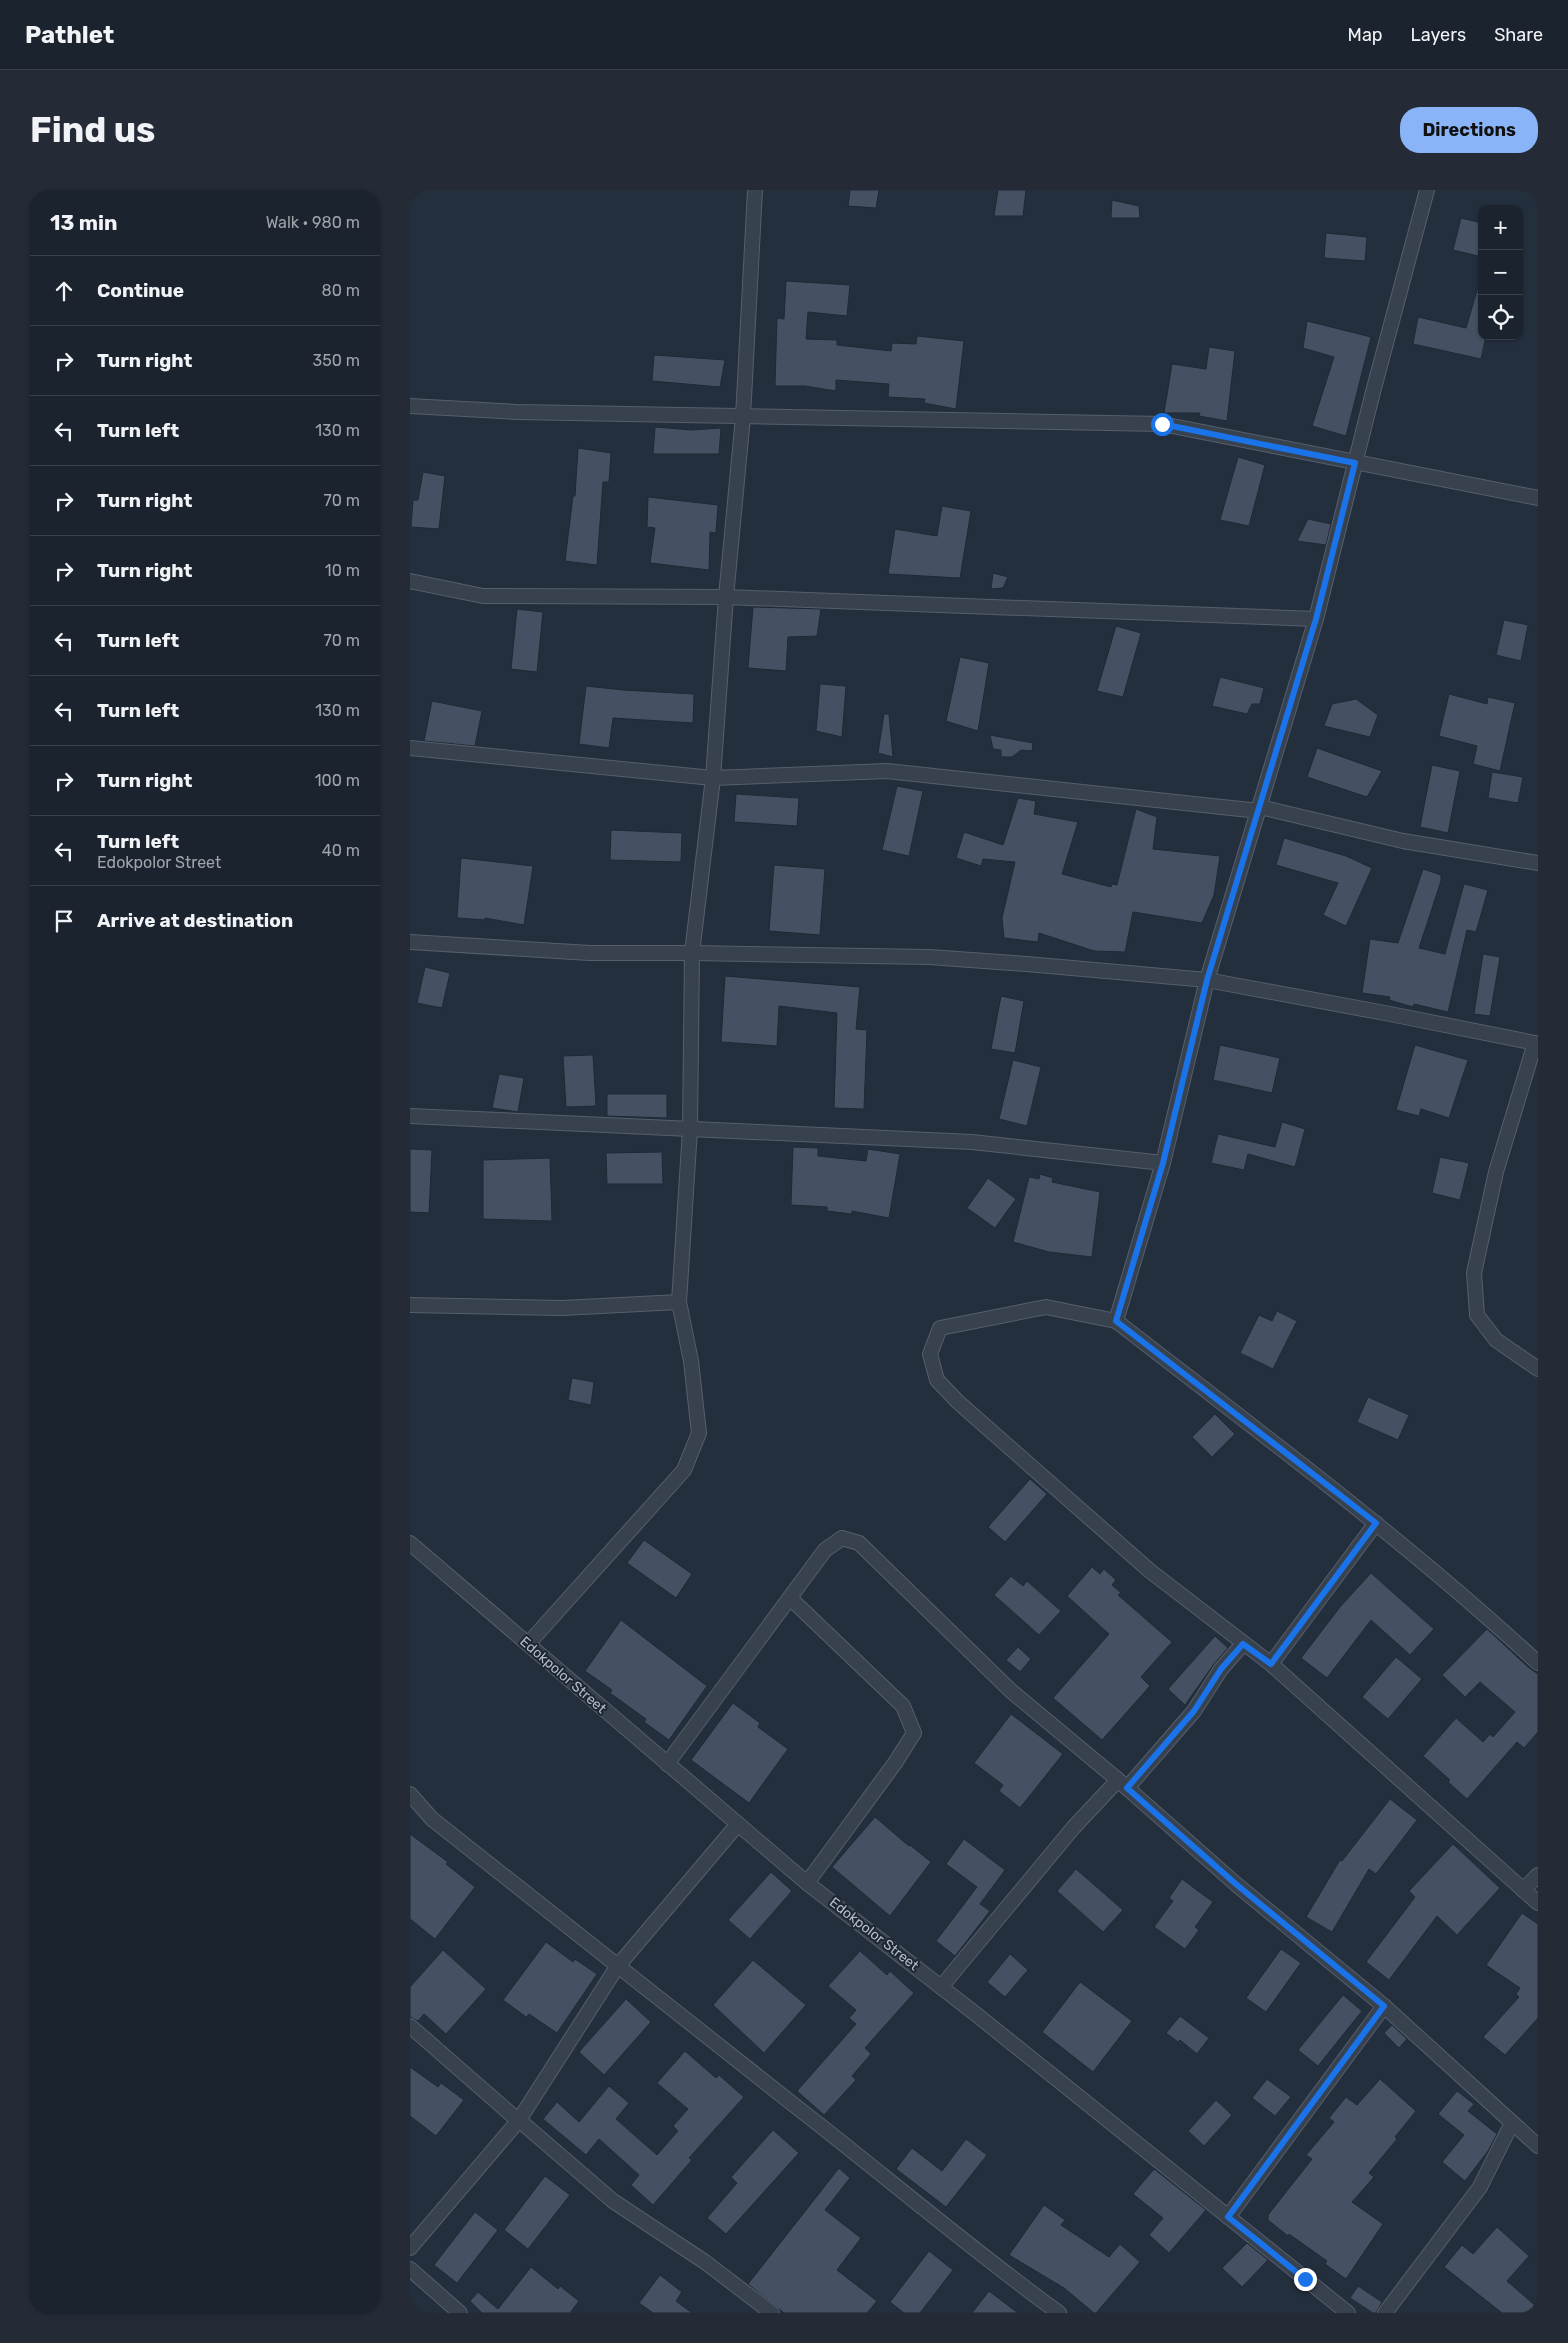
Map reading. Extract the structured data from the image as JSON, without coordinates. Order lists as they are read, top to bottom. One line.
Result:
{"streets":{"street":["Edokpolor Street"]},"page":{"header":"Pathlet","nav":["Map","Layers","Share"],"buttons":"Directions","title":"Find us","heading":["13 min","Walk · 980 m"],"map_buttons":["+","−"],"list":[["Continue","80 m"],["Turn right","350 m"],["Turn left","130 m"],["Turn right","70 m"],["Turn right","10 m"],["Turn left","70 m"],["Turn left","130 m"],["Turn right","100 m"],["Turn left","Edokpolor Street","40 m"],"Arrive at destination"]}}
